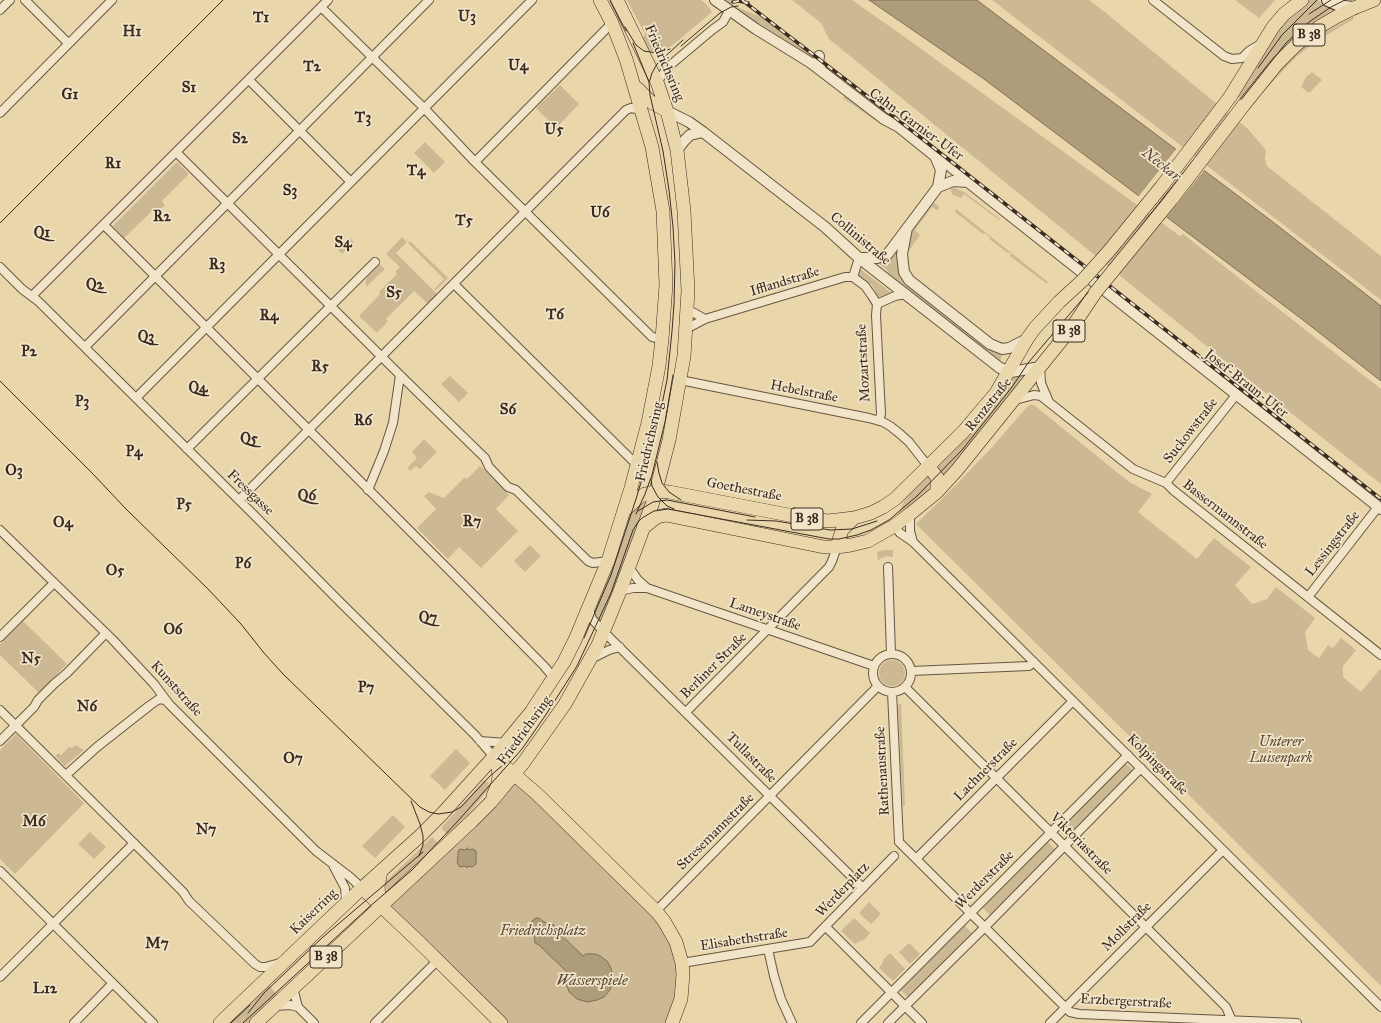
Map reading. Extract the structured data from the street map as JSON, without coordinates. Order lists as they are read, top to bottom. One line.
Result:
{"streets":{"main road":["B 38","Friedrichsring","Renzstraße","Goethestraße","Kaiserring"],"street":["Cahn-Garnier-Ufer","Collinistraße","Ifflandstraße","Mozartstraße","Josef-Braun-Ufer","Hebelstraße","Suckowstraße","Fressgasse","Bassermannstraße","Lessingstraße","Lameystraße","Berliner Straße","Kunststraße","Tullastraße","Kolpingstraße","Lachnerstraße","Rathenaustraße","Stresemannstraße","Viktoriastraße","Werderstraße","Werderplatz","Mollstraße","Elisabethstraße","Erzbergerstraße"]},"crossings":[["B 38","Friedrichsring"],["B 38","Cahn-Garnier-Ufer"],["B 38","Josef-Braun-Ufer"],["B 38","Renzstraße"],["B 38","Goethestraße"],["B 38","Berliner Straße"],["B 38","Kolpingstraße"],["Friedrichsring","Collinistraße"],["Friedrichsring","Ifflandstraße"],["Friedrichsring","Hebelstraße"],["Friedrichsring","Goethestraße"],["Friedrichsring","Fressgasse"],["Friedrichsring","Lameystraße"],["Friedrichsring","Tullastraße"],["Friedrichsring","Kaiserring"],["Cahn-Garnier-Ufer","Josef-Braun-Ufer"],["Cahn-Garnier-Ufer","Renzstraße"],["Collinistraße","Mozartstraße"],["Collinistraße","Renzstraße"],["Ifflandstraße","Mozartstraße"],["Mozartstraße","Hebelstraße"],["Josef-Braun-Ufer","Renzstraße"],["Josef-Braun-Ufer","Suckowstraße"],["Josef-Braun-Ufer","Lessingstraße"],["Hebelstraße","Renzstraße"],["Hebelstraße","Goethestraße"],["Renzstraße","Goethestraße"],["Renzstraße","Bassermannstraße"],["Renzstraße","Kolpingstraße"],["Suckowstraße","Bassermannstraße"],["Bassermannstraße","Lessingstraße"],["Lameystraße","Berliner Straße"],["Lameystraße","Rathenaustraße"],["Lameystraße","Stresemannstraße"],["Lameystraße","Viktoriastraße"],["Berliner Straße","Tullastraße"],["Kunststraße","Kaiserring"],["Tullastraße","Stresemannstraße"],["Tullastraße","Werderplatz"],["Kolpingstraße","Lachnerstraße"],["Kolpingstraße","Werderstraße"],["Kolpingstraße","Mollstraße"],["Lachnerstraße","Rathenaustraße"],["Lachnerstraße","Viktoriastraße"],["Rathenaustraße","Stresemannstraße"],["Rathenaustraße","Viktoriastraße"],["Stresemannstraße","Viktoriastraße"],["Viktoriastraße","Werderstraße"],["Viktoriastraße","Mollstraße"],["Viktoriastraße","Erzbergerstraße"],["Werderstraße","Werderplatz"],["Werderstraße","Erzbergerstraße"],["Werderplatz","Elisabethstraße"],["Mollstraße","Erzbergerstraße"]],"districts":["U3","T1","H1","U4","T2","S1","G1","T3","U5","S2","R1","T4","S3","U6","R2","T5","Q1","S4","R3","Q2","S5","T6","R4","Q3","P2","R5","Q4","P3","S6","R6","Q5","P4","O3","Q6","P5","R7","O4","P6","O5","Q7","O6","N5","P7","N6","O7","M6","N7","M7","L12"],"water":["Neckar","Wasserspiele"],"parks":["Unterer Luisenpark","Friedrichsplatz"]}
